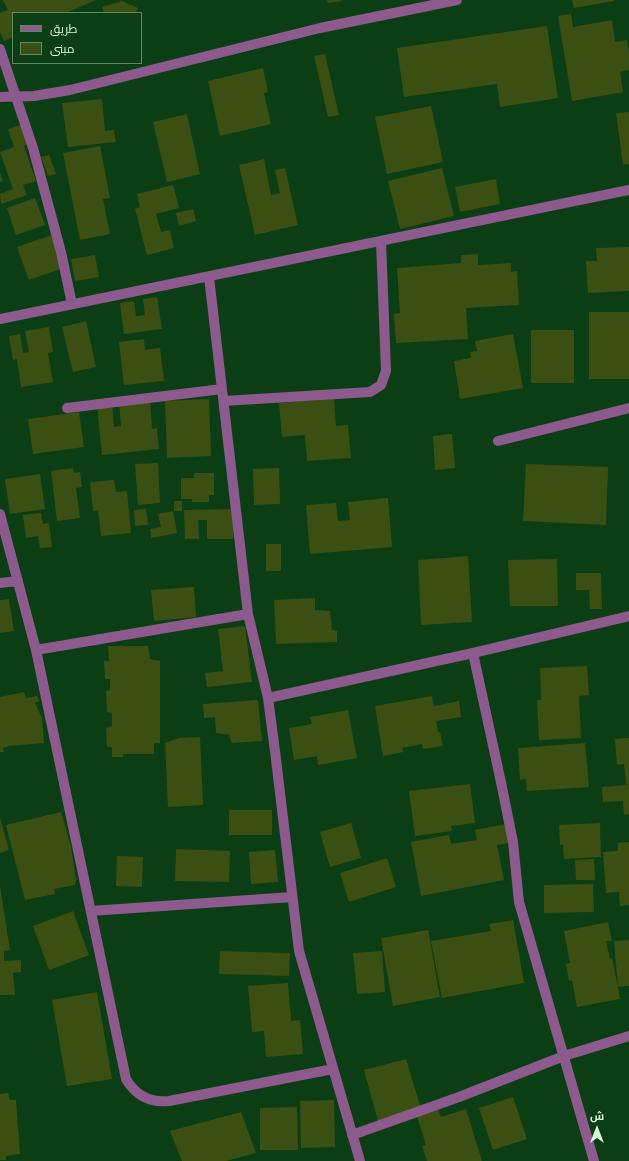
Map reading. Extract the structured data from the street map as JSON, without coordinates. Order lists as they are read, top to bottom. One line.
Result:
{"legend":["طريق","مبنى"],"north":"top"}
